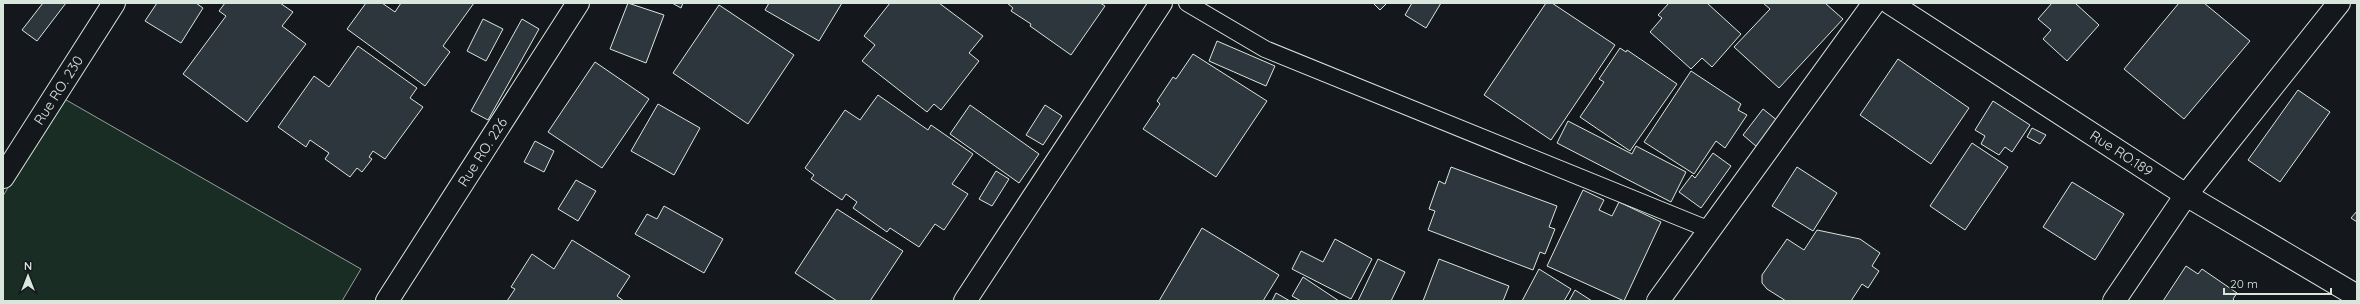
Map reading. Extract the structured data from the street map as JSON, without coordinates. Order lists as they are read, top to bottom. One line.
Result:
{"streets":{"street":["Rue RO. 230","Rue RO. 226","Rue RO.189"]},"scale_bar":"20 m","north":"top"}
